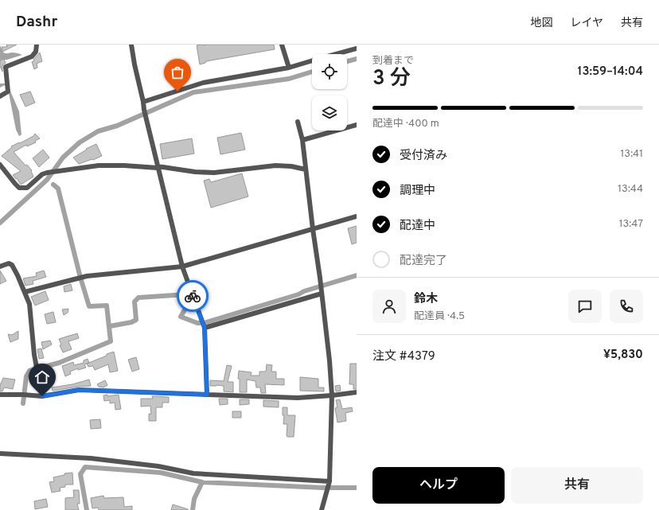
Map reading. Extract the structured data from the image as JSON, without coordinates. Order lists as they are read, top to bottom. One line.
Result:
{"page":{"header":"Dashr","nav":["地図","レイヤ","共有"],"heading":["3 分","到着まで","13:59–14:04"],"panel":["鈴木","配達員 · 4.5","注文 #4379","¥5,830"],"bar":"配達中 · 400 m","list":[["受付済み","13:41"],["調理中","13:44"],["配達中","13:47"],"配達完了"],"buttons":["ヘルプ","共有"]}}
